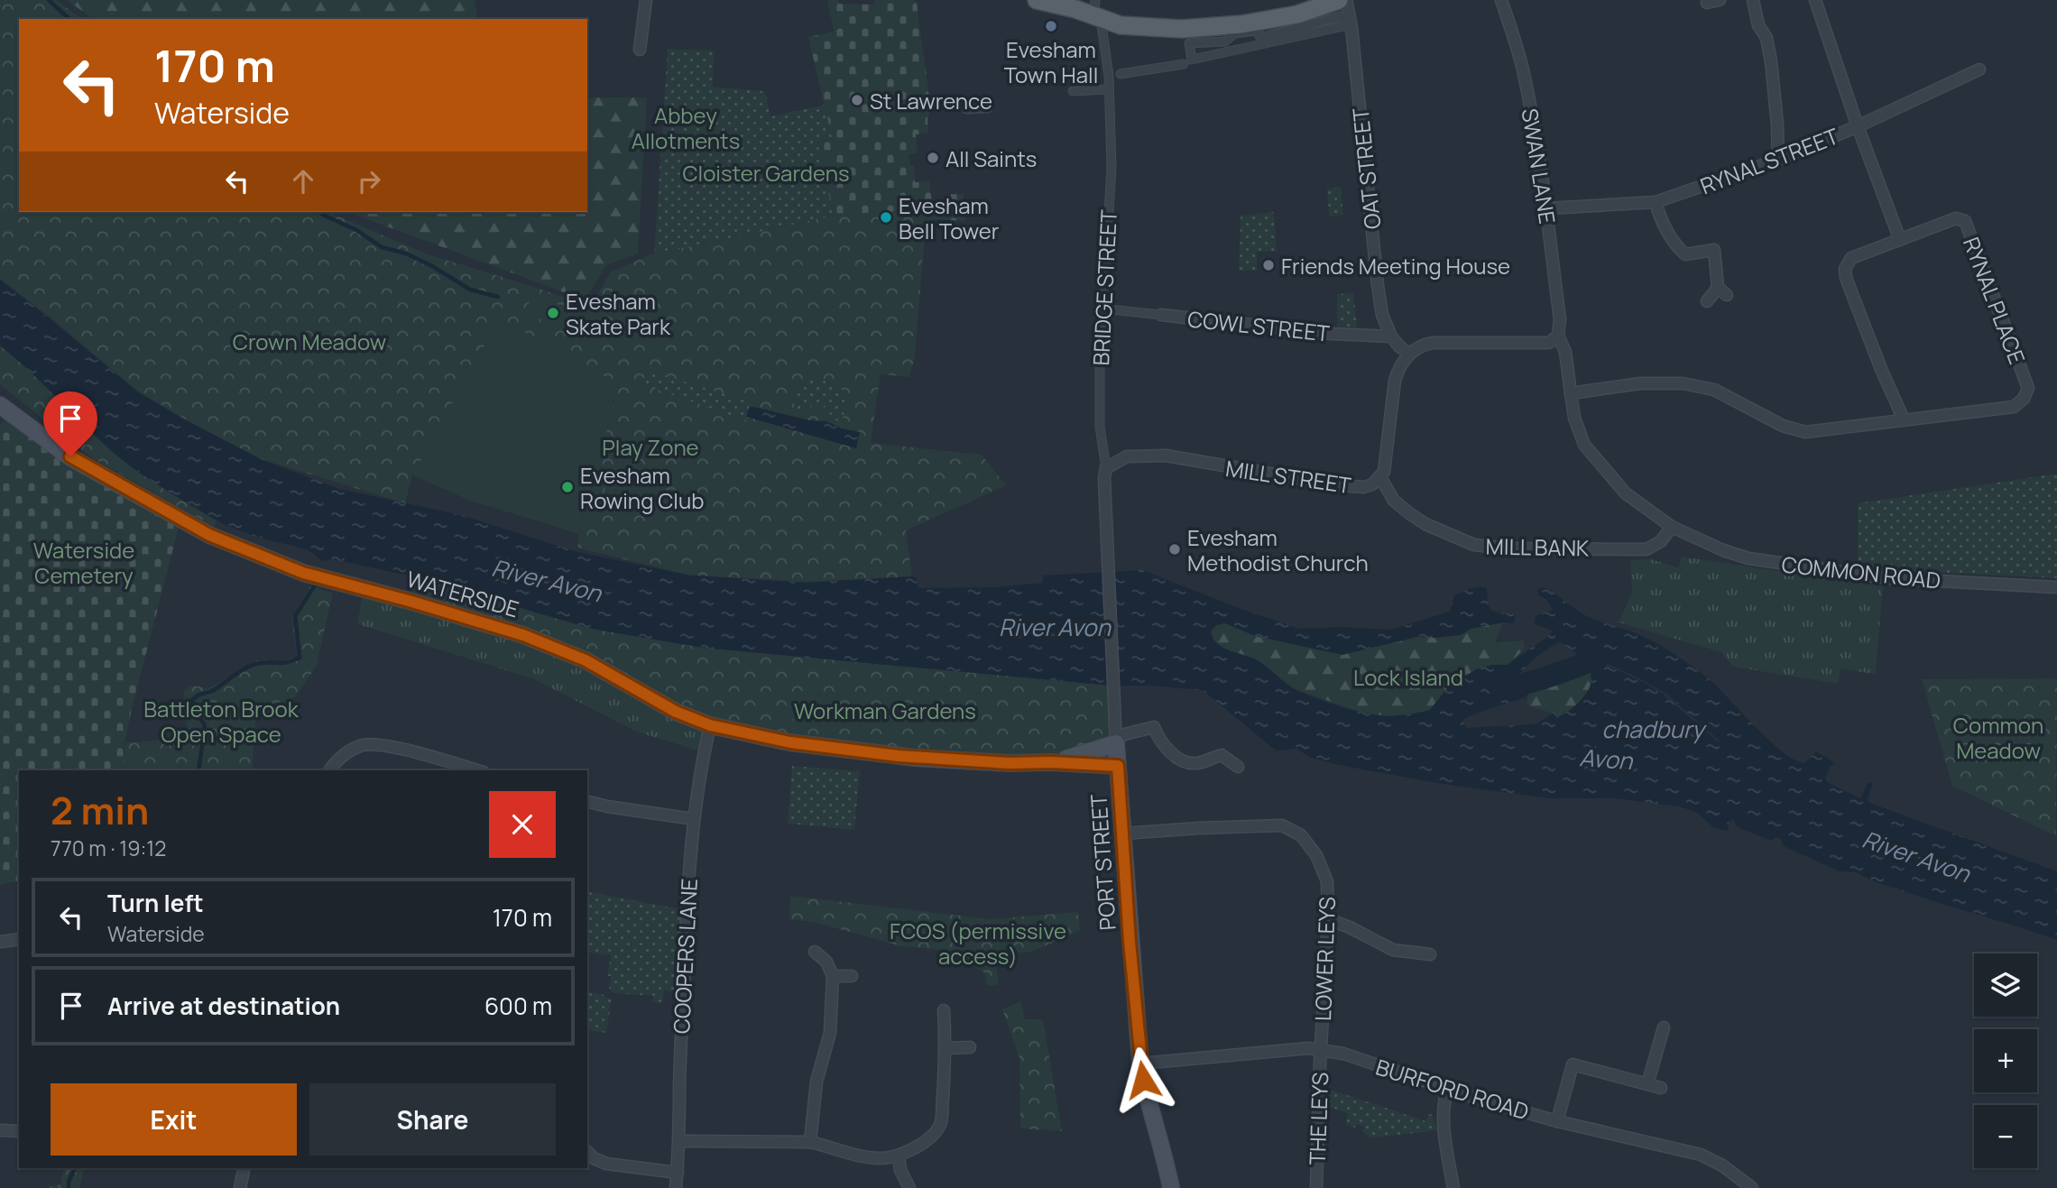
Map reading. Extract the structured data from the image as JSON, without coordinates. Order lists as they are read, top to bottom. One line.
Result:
{"streets":{"main road":["WATERSIDE","PORT STREET"],"street":["RYNAL STREET","SWAN LANE","OAT STREET","BRIDGE STREET","RYNAL PLACE","COWL STREET","MILL STREET","MILL BANK","COMMON ROAD","COOPERS LANE","LOWER LEYS","BURFORD ROAD","THE LEYS"]},"crossings":[["RYNAL STREET","SWAN LANE"],["OAT STREET","COWL STREET"],["BRIDGE STREET","COWL STREET"],["BRIDGE STREET","MILL STREET"],["BRIDGE STREET","PORT STREET"],["RYNAL PLACE","COMMON ROAD"],["MILL STREET","MILL BANK"],["MILL BANK","COMMON ROAD"],["WATERSIDE","PORT STREET"],["WATERSIDE","COOPERS LANE"],["PORT STREET","LOWER LEYS"],["PORT STREET","BURFORD ROAD"],["LOWER LEYS","BURFORD ROAD"],["LOWER LEYS","THE LEYS"],["BURFORD ROAD","THE LEYS"]],"water":["River Avon","chadbury","Avon"],"parks":["Abbey Allotments","Cloister Gardens","Crown Meadow","Play Zone","Waterside Cemetery","Lock Island","Battleton Brook Open Space","Workman Gardens","Common Meadow","FCOS (permissive access)"],"places":["Evesham Town Hall","St Lawrence","All Saints","Evesham Bell Tower","Friends Meeting House","Evesham Skate Park","Evesham Rowing Club","Evesham Methodist Church"],"page":{"turn":["170 m","Waterside"],"heading":["2 min","770 m · 19:12"],"list":[{"name":"Turn left","note":"Waterside","value":"170 m"},{"name":"Arrive at destination","value":"600 m"}],"map_buttons":["+","−"],"buttons":["Exit","Share"]}}
